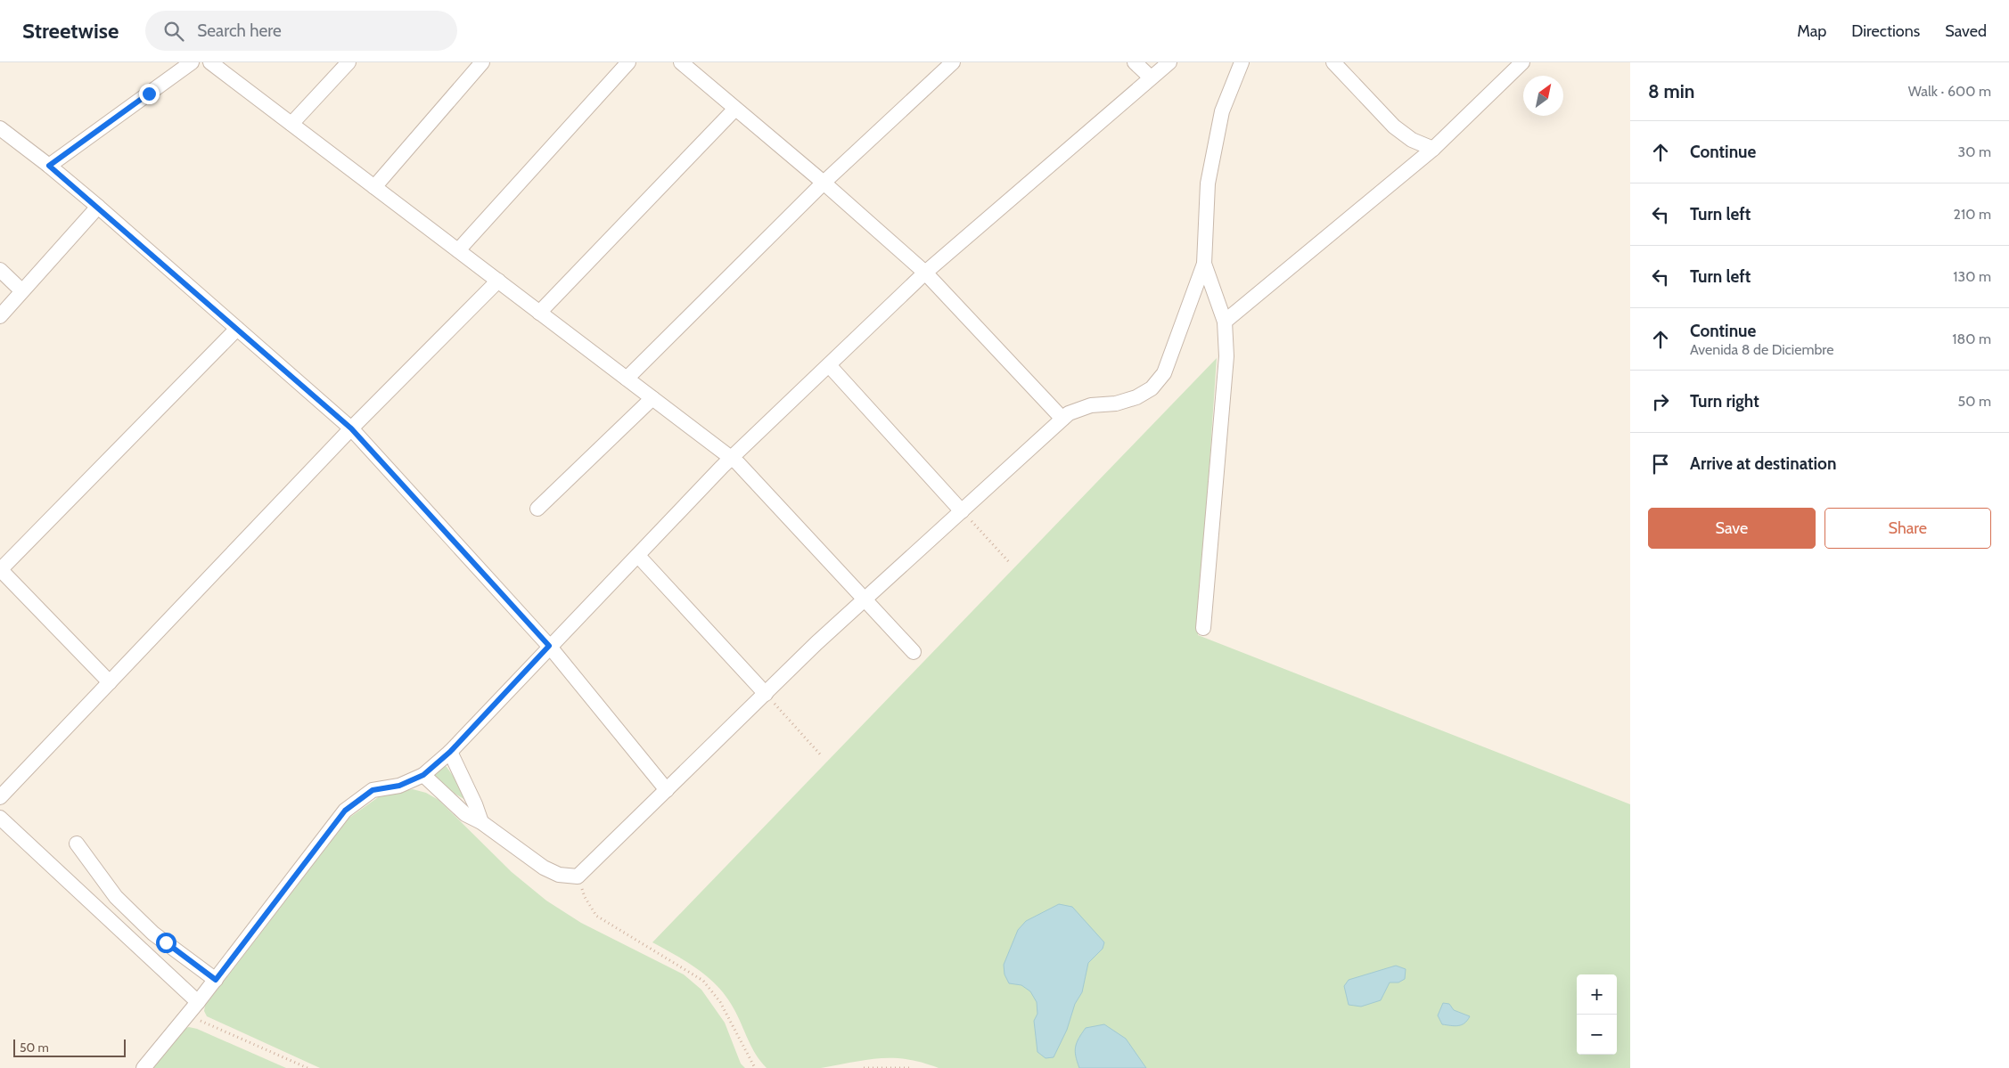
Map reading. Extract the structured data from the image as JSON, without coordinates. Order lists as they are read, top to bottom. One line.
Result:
{"scale_bar":"50 m","north":"top right","page":{"header":"Streetwise","search":"Search here","nav":["Map","Directions","Saved"],"heading":["8 min","Walk · 600 m"],"list":[["Continue","30 m"],["Turn left","210 m"],["Turn left","130 m"],["Continue","Avenida 8 de Diciembre","180 m"],["Turn right","50 m"],"Arrive at destination"],"buttons":["Save","Share"],"map_buttons":["+","−"],"scale":"50 m"}}
